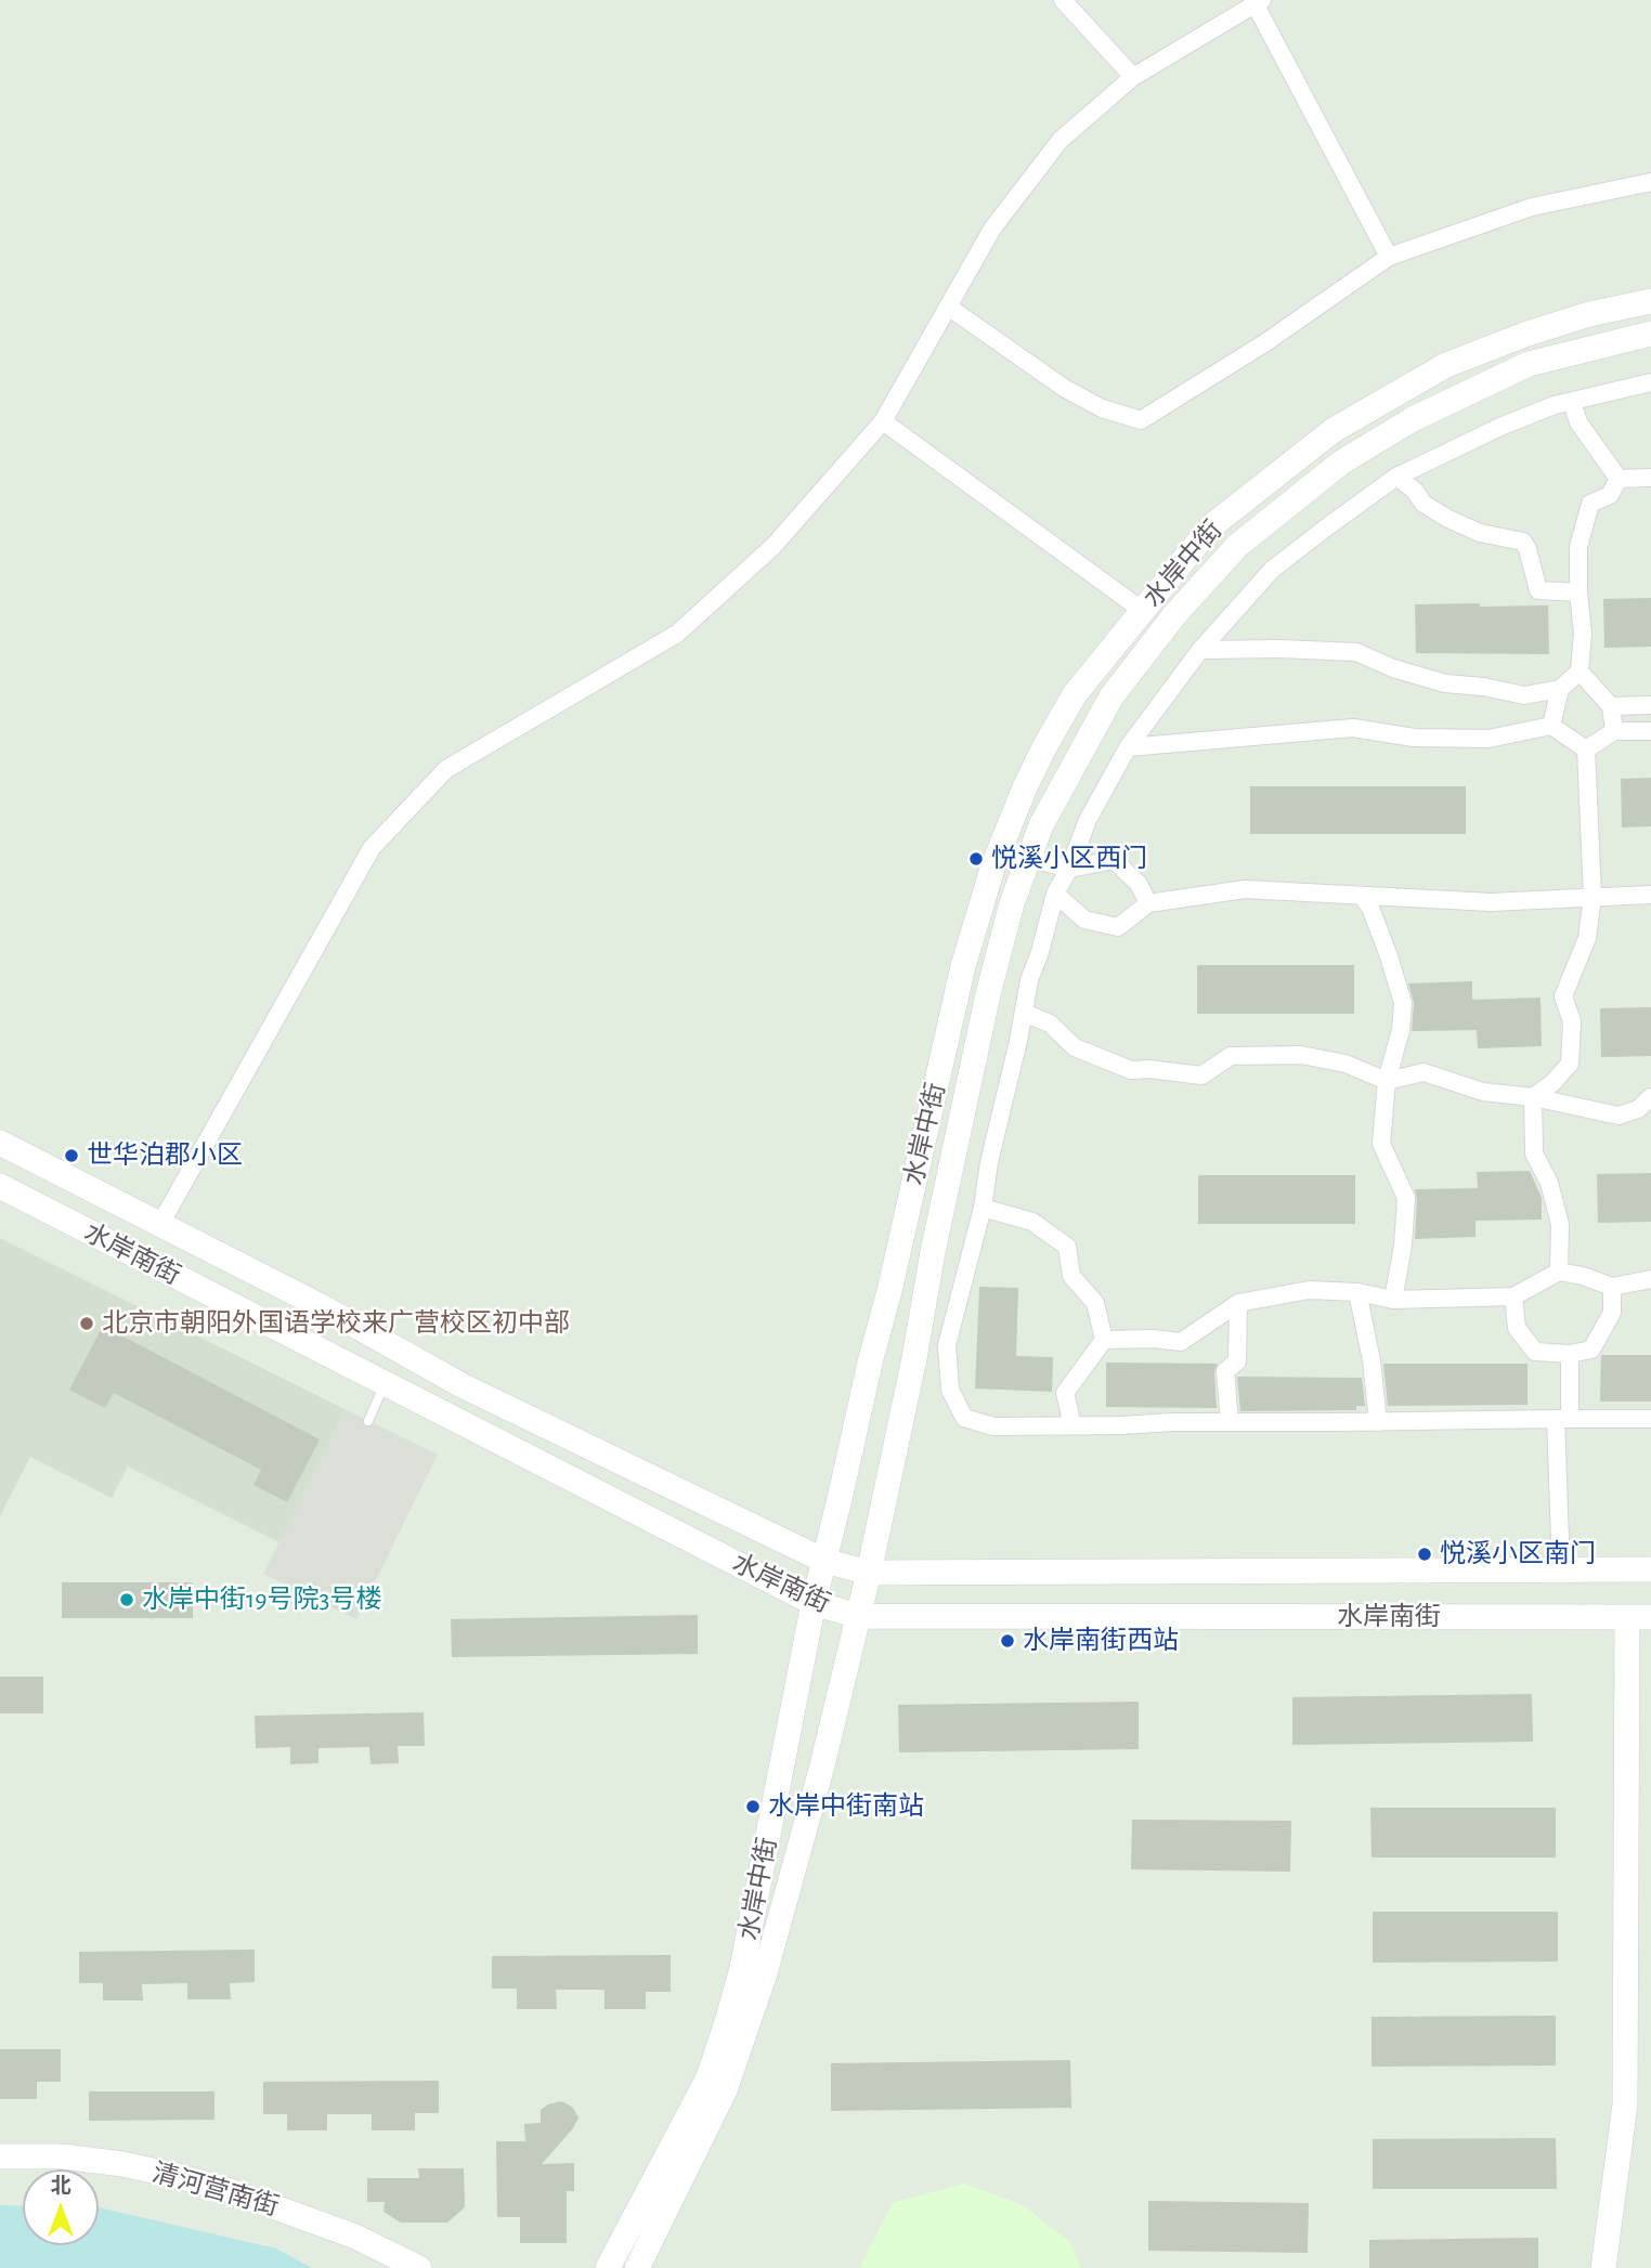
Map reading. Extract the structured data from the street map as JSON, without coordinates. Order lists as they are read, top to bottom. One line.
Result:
{"streets":{"street":["水岸中街","水岸南街","清河营南街"]},"crossings":[["水岸中街","水岸南街"]],"places":["悦溪小区西门","世华泊郡小区","北京市朝阳外国语学校来广营校区初中部","悦溪小区南门","水岸中街19号院3号楼","水岸南街西站","水岸中街南站"],"north":"top"}
